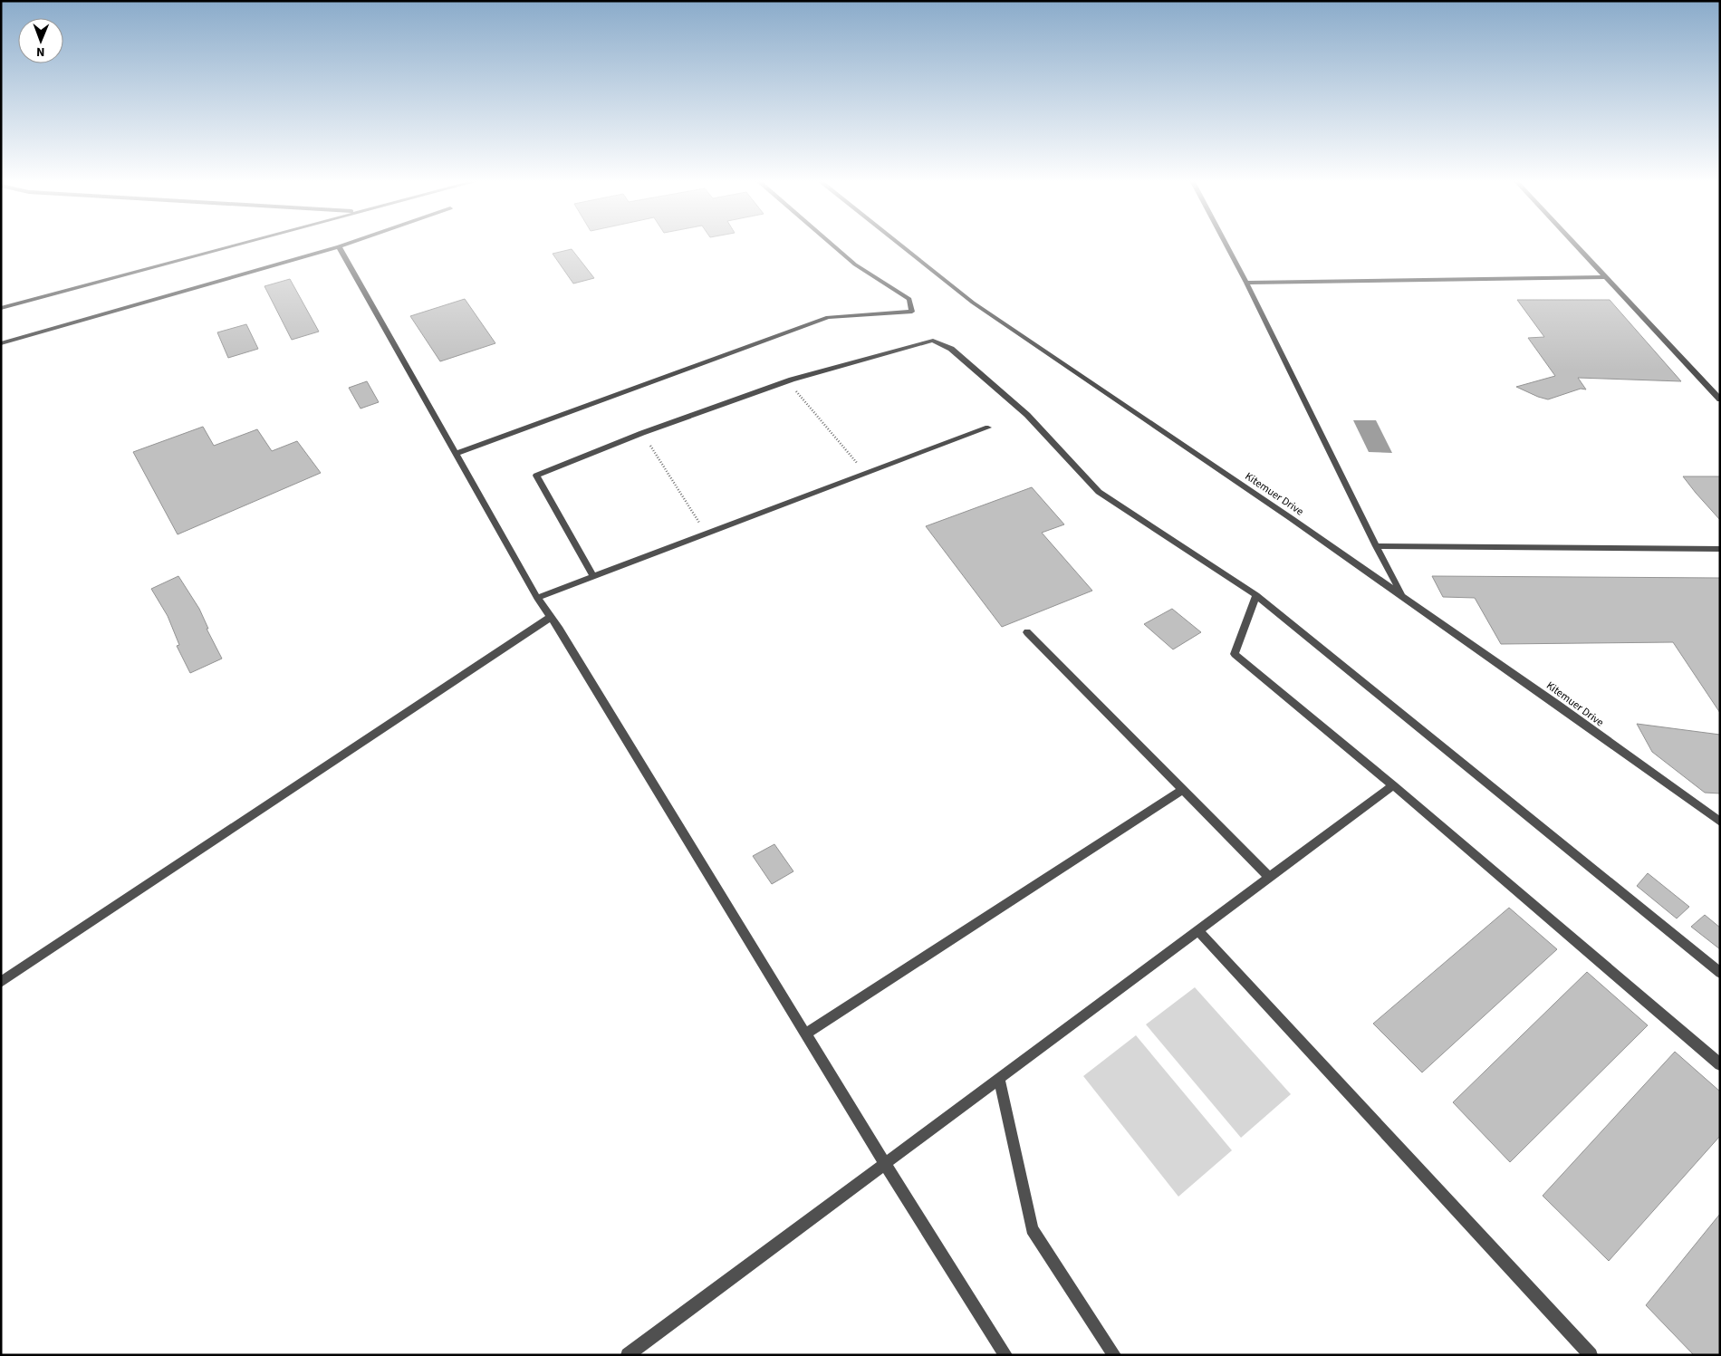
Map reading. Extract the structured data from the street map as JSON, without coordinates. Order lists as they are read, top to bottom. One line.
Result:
{"streets":{"street":["Kitemuer Drive"]},"north":"bottom"}
